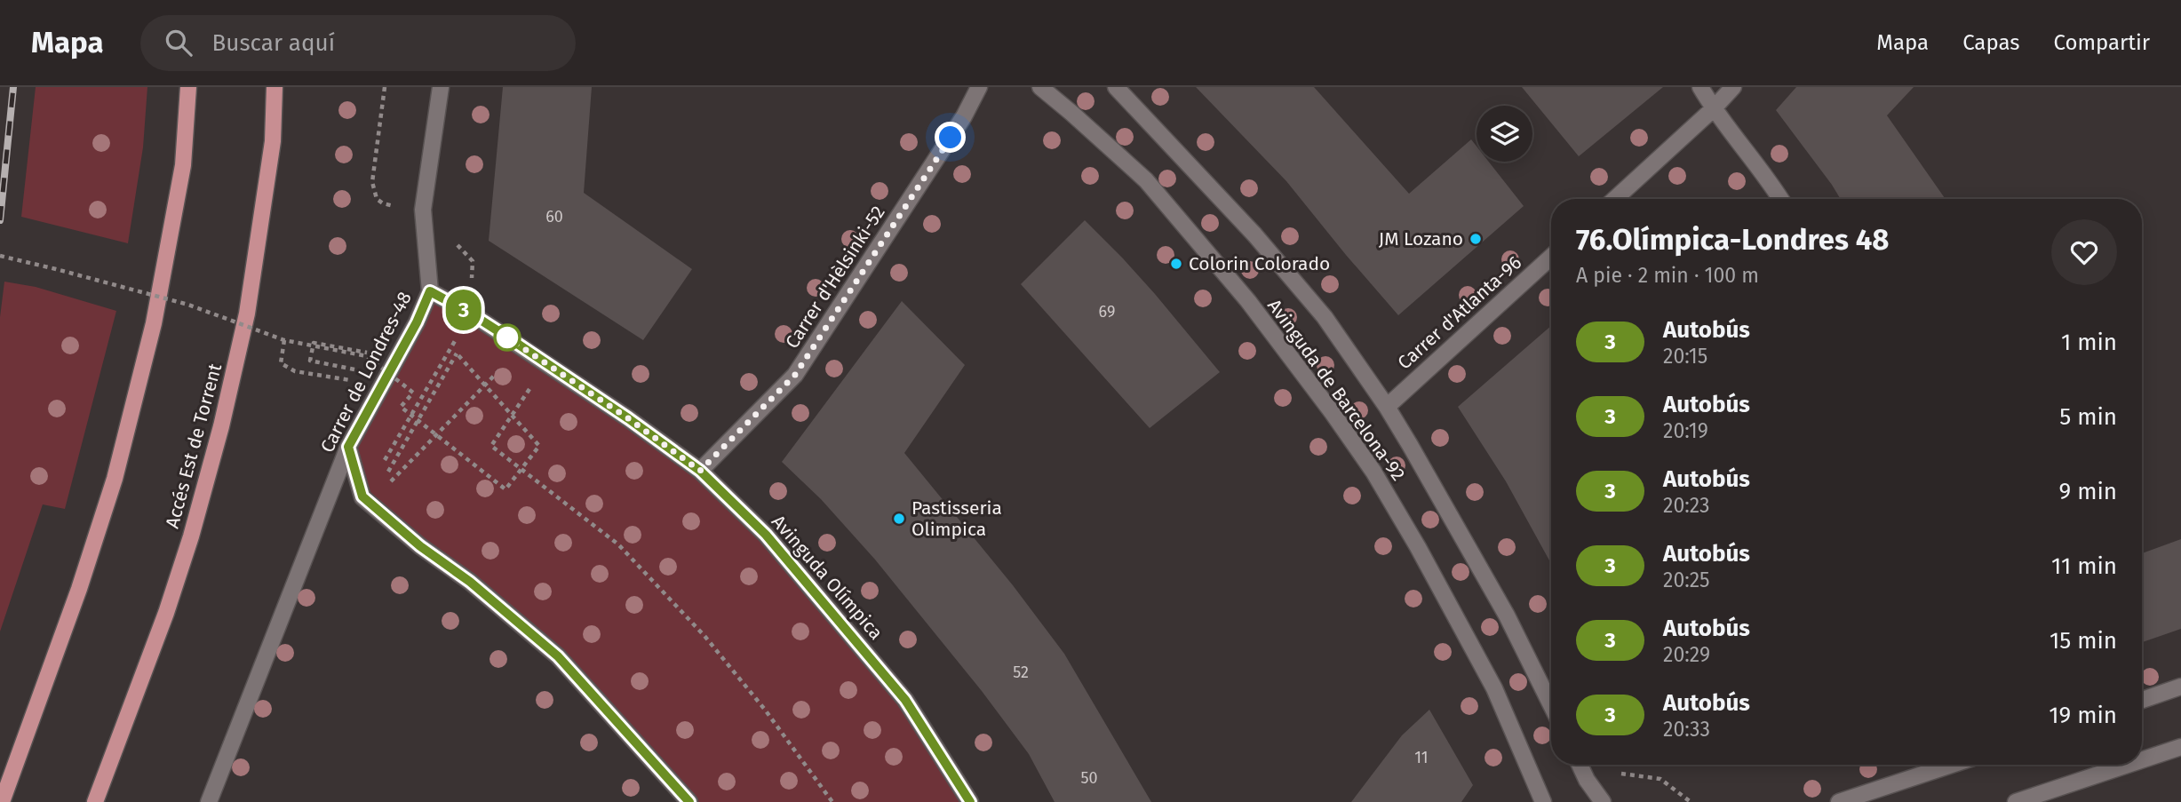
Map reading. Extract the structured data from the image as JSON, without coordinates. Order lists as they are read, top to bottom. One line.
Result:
{"streets":{"main road":["Accés Est de Torrent"],"street":["Carrer d'Hèlsinki-52","Carrer d'Atlanta-96","Carrer de Londres-48","Avinguda de Barcelona-92","Avinguda Olímpica"]},"crossings":[["Carrer d'Hèlsinki-52","Avinguda Olímpica"],["Carrer d'Atlanta-96","Avinguda de Barcelona-92"],["Carrer de Londres-48","Avinguda Olímpica"]],"places":["JM Lozano","Colorin Colorado","Pastisseria Olimpica"],"lines":["bus line 3"],"house_numbers":["60","69","52","11","50"],"page":{"header":"Mapa","search":"Buscar aquí","nav":["Mapa","Capas","Compartir"],"on_map":"3","heading":["76.Olímpica-Londres 48","A pie · 2 min · 100 m"],"list":[{"mark":"3","name":"Autobús","note":"20:15","value":"1 min"},{"mark":"3","name":"Autobús","note":"20:19","value":"5 min"},{"mark":"3","name":"Autobús","note":"20:23","value":"9 min"},{"mark":"3","name":"Autobús","note":"20:25","value":"11 min"},{"mark":"3","name":"Autobús","note":"20:29","value":"15 min"},{"mark":"3","name":"Autobús","note":"20:33","value":"19 min"}]}}
